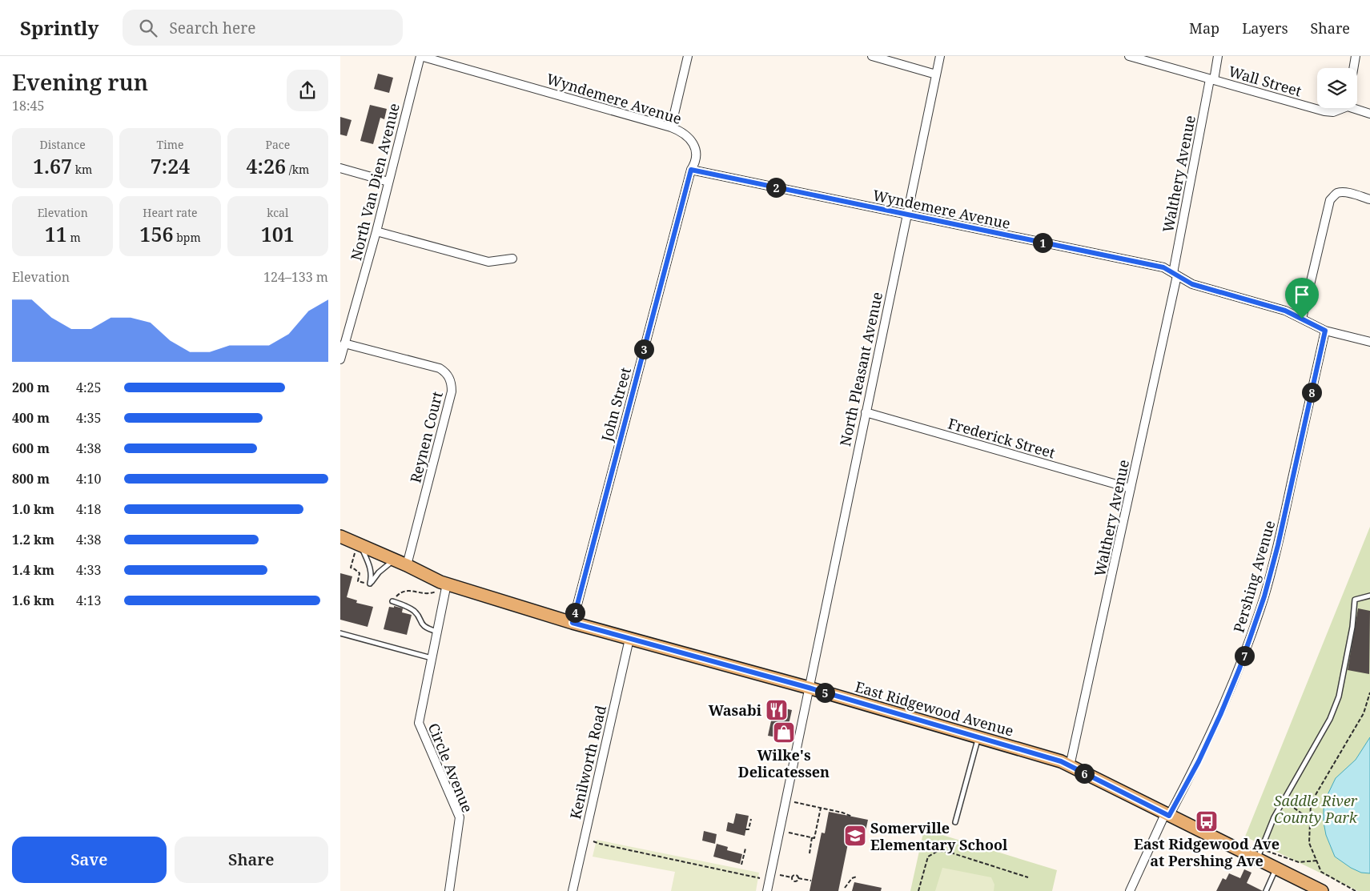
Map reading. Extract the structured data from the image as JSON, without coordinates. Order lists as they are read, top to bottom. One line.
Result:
{"streets":{"main road":["East Ridgewood Avenue"],"street":["Wall Street","Wyndemere Avenue","Walthery Avenue","North Van Dien Avenue","North Pleasant Avenue","John Street","Reynen Court","Frederick Street","Pershing Avenue","Kenilworth Road","Circle Avenue"]},"crossings":[["Wall Street","Walthery Avenue"],["Wyndemere Avenue","Walthery Avenue"],["Wyndemere Avenue","North Van Dien Avenue"],["Wyndemere Avenue","North Pleasant Avenue"],["Wyndemere Avenue","John Street"],["Wyndemere Avenue","Pershing Avenue"],["Walthery Avenue","Frederick Street"],["Walthery Avenue","East Ridgewood Avenue"],["North Van Dien Avenue","Reynen Court"],["North Pleasant Avenue","Frederick Street"],["North Pleasant Avenue","East Ridgewood Avenue"],["John Street","East Ridgewood Avenue"],["Reynen Court","East Ridgewood Avenue"],["Pershing Avenue","East Ridgewood Avenue"],["East Ridgewood Avenue","Kenilworth Road"],["East Ridgewood Avenue","Circle Avenue"]],"parks":["Saddle River County Park"],"places":{"restaurant":["Wasabi"],"shop":["Wilke's Delicatessen"],"bus stop":["East Ridgewood Ave at Pershing Ave"],"school or university":["Somerville Elementary School"]},"page":{"header":"Sprintly","search":"Search here","nav":["Map","Layers","Share"],"heading":["Evening run","18:45"],"stats":[["Distance","1.67 km"],["Time","7:24"],["Pace","4:26 /km"],["Elevation","11 m"],["Heart rate","156 bpm"],["kcal","101"]],"pins":["2","1","3","8","4","7","5","6"],"chart":["Elevation","124–133 m"],"list":[{"name":"200 m","note":"4:25"},{"name":"400 m","note":"4:35"},{"name":"600 m","note":"4:38"},{"name":"800 m","note":"4:10"},{"name":"1.0 km","note":"4:18"},{"name":"1.2 km","note":"4:38"},{"name":"1.4 km","note":"4:33"},{"name":"1.6 km","note":"4:13"}],"buttons":["Save","Share"]}}
